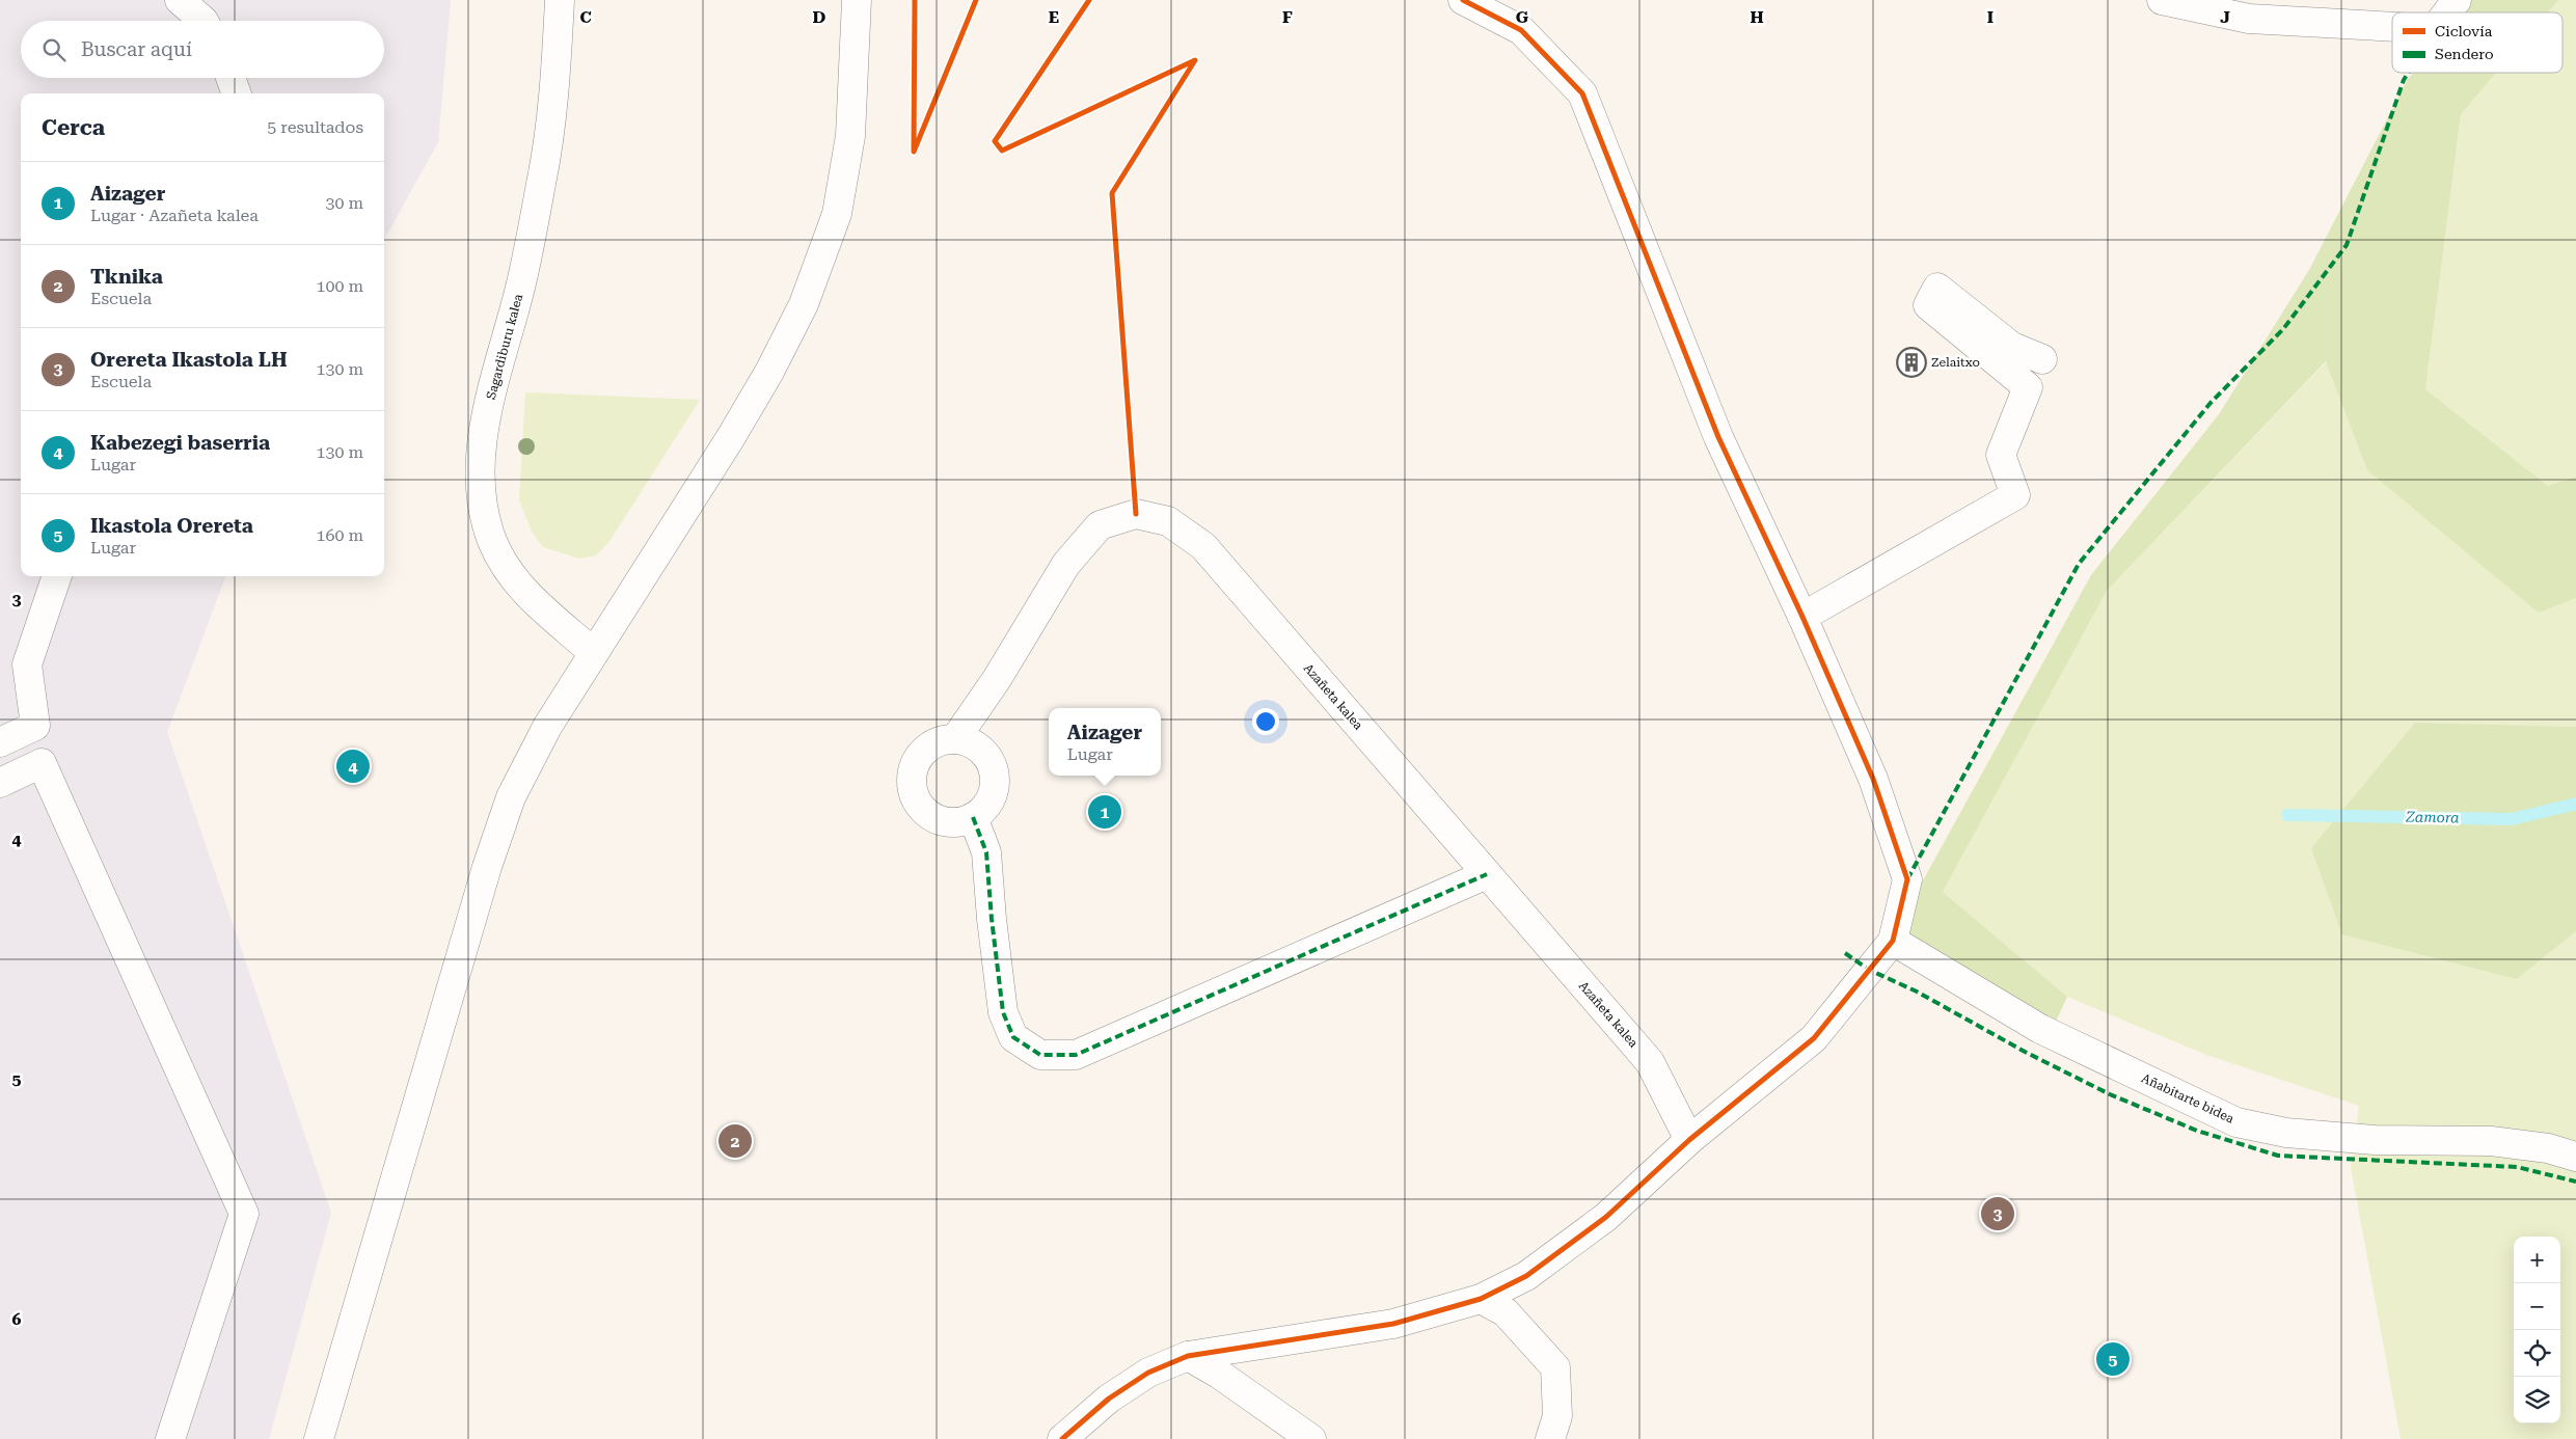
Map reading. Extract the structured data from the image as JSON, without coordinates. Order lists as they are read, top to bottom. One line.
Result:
{"streets":{"street":["Sagardiburu kalea","Azañeta kalea","Añabitarte bidea"]},"water":["Zamora"],"places":{"building":["Zelaitxo"]},"legend":["Ciclovía","Sendero"],"page":{"search":"Buscar aquí","heading":["Cerca","5 resultados"],"list":[{"mark":"1","name":"Aizager","note":"Lugar · Azañeta kalea","value":"30 m"},{"mark":"2","name":"Tknika","note":"Escuela","value":"100 m"},{"mark":"3","name":"Orereta Ikastola LH","note":"Escuela","value":"130 m"},{"mark":"4","name":"Kabezegi baserria","note":"Lugar","value":"130 m"},{"mark":"5","name":"Ikastola Orereta","note":"Lugar","value":"160 m"}],"popup":["Aizager","Lugar"],"pins":["4","1","2","3","5"],"map_buttons":["+","−"]},"grid":{"columns":["C","D","E","F","G","H","I","J"],"rows":["3","4","5","6"]}}
